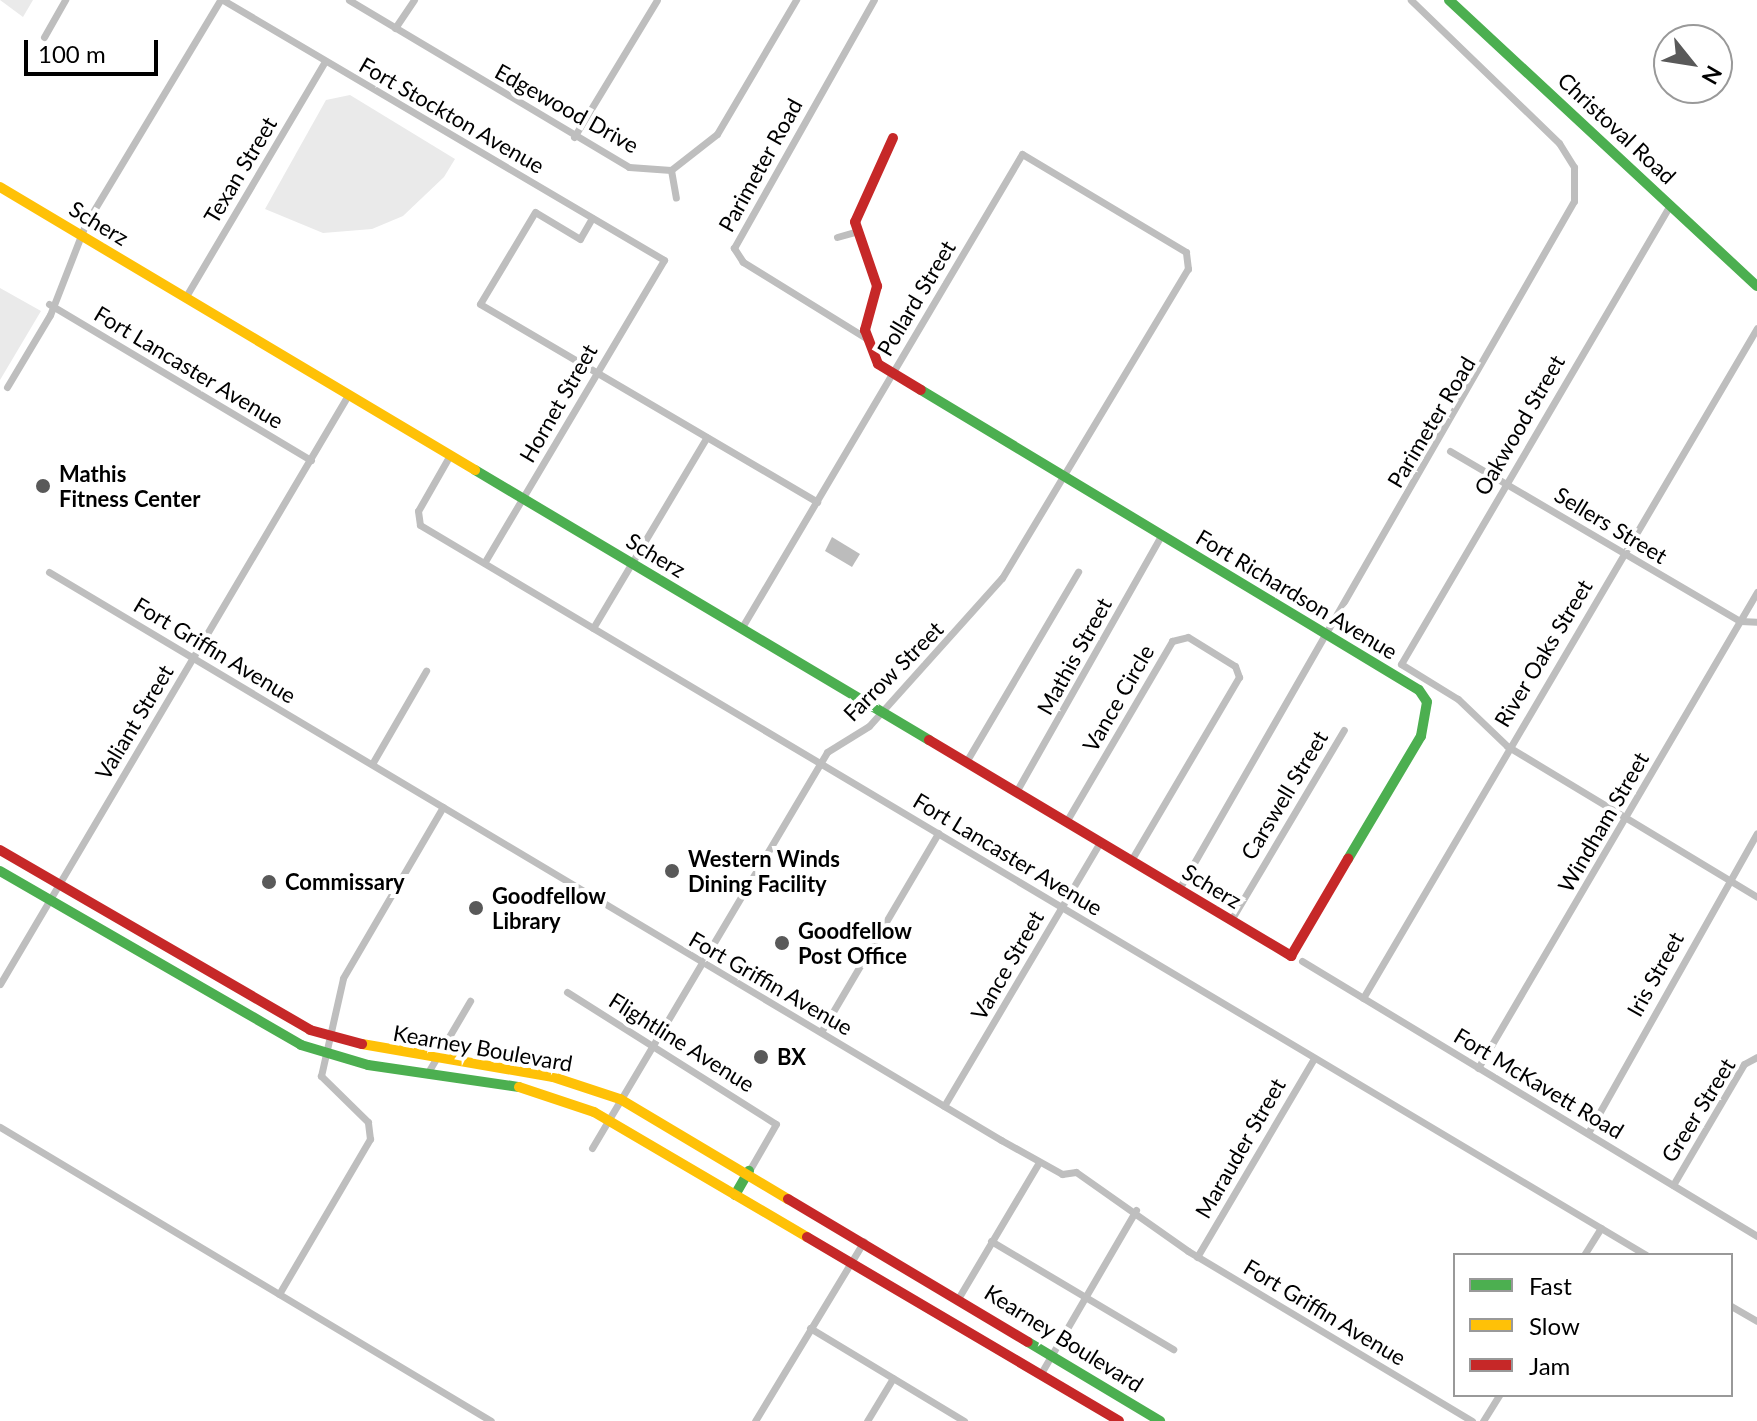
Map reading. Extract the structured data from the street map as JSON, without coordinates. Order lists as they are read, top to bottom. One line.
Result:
{"streets":{"street":["Edgewood Drive","Fort Stockton Avenue","Christoval Road","Parimeter Road","Texan Street","Scherz","Pollard Street","Fort Lancaster Avenue","Hornet Street","Oakwood Street","Sellers Street","Fort Richardson Avenue","Fort Griffin Avenue","River Oaks Street","Mathis Street","Farrow Street","Vance Circle","Valiant Street","Carswell Street","Windham Street","Vance Street","Iris Street","Flightline Avenue","Kearney Boulevard","Fort McKavett Road","Greer Street","Marauder Street"]},"crossings":[["Fort Stockton Avenue","Texan Street"],["Fort Stockton Avenue","Hornet Street"],["Christoval Road","Oakwood Street"],["Parimeter Road","Scherz"],["Parimeter Road","Fort Richardson Avenue"],["Texan Street","Scherz"],["Scherz","Pollard Street"],["Scherz","Fort Lancaster Avenue"],["Scherz","Hornet Street"],["Scherz","Fort Richardson Avenue"],["Scherz","Mathis Street"],["Scherz","Farrow Street"],["Scherz","Vance Circle"],["Scherz","Valiant Street"],["Scherz","Carswell Street"],["Scherz","Vance Street"],["Pollard Street","Fort Richardson Avenue"],["Pollard Street","Farrow Street"],["Fort Lancaster Avenue","Hornet Street"],["Fort Lancaster Avenue","Farrow Street"],["Fort Lancaster Avenue","Valiant Street"],["Fort Lancaster Avenue","Vance Street"],["Fort Lancaster Avenue","Marauder Street"],["Oakwood Street","Sellers Street"],["Oakwood Street","River Oaks Street"],["Sellers Street","River Oaks Street"],["Sellers Street","Windham Street"],["Fort Richardson Avenue","Mathis Street"],["Fort Richardson Avenue","Farrow Street"],["Fort Griffin Avenue","Farrow Street"],["Fort Griffin Avenue","Valiant Street"],["Fort Griffin Avenue","Vance Street"],["Fort Griffin Avenue","Marauder Street"],["River Oaks Street","Fort McKavett Road"],["Farrow Street","Flightline Avenue"],["Farrow Street","Kearney Boulevard"],["Valiant Street","Kearney Boulevard"],["Windham Street","Fort McKavett Road"],["Iris Street","Fort McKavett Road"],["Flightline Avenue","Kearney Boulevard"],["Fort McKavett Road","Greer Street"]],"places":["Mathis Fitness Center","Western Winds Dining Facility","Commissary","Goodfellow Library","Goodfellow Post Office","BX"],"legend":["Fast","Slow","Jam"],"scale_bar":"100 m","north":"bottom right"}
